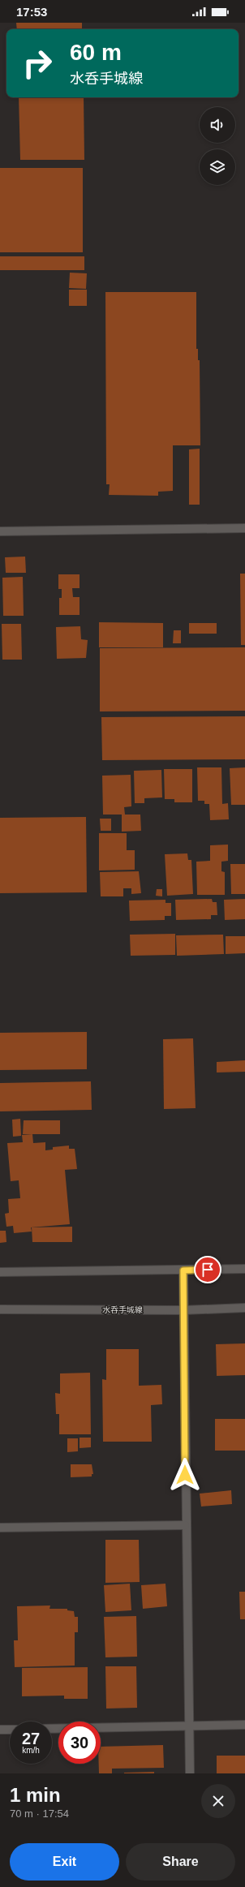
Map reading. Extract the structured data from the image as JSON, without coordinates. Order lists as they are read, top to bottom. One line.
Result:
{"streets":{"street":["水呑手城線"]},"page":{"status":"17:53","turn":["60 m","水呑手城線"],"speed":"27 km/h","limit":"30","heading":["1 min","70 m · 17:54"],"buttons":["Exit","Share"]}}
